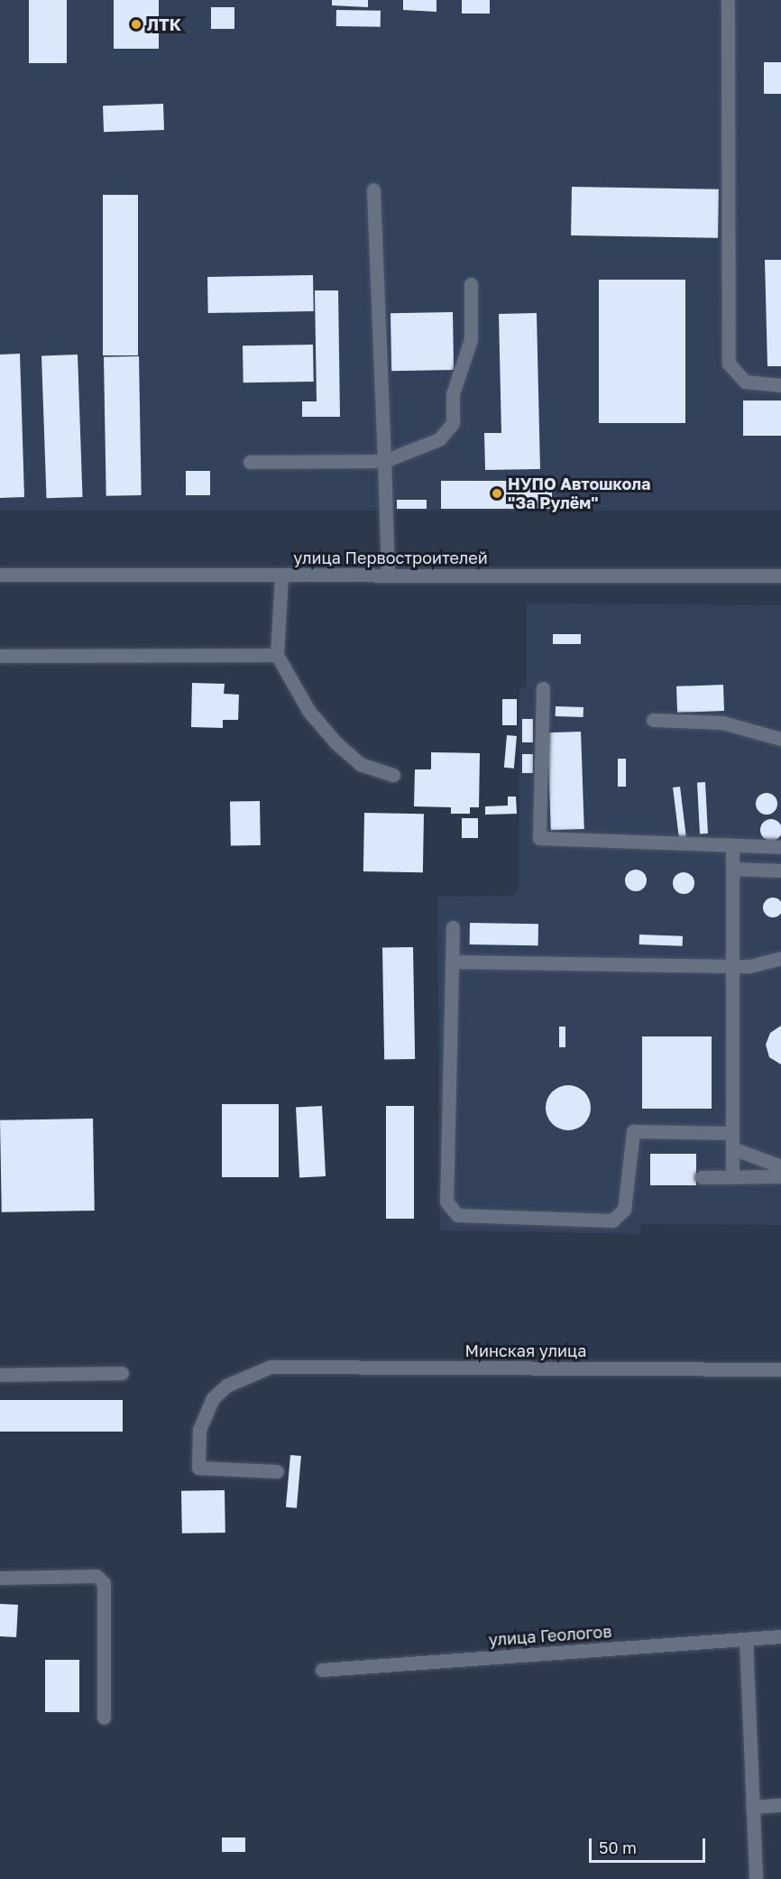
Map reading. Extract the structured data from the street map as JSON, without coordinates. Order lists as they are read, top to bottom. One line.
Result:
{"streets":{"street":["улица Первостроителей","Минская улица","улица Геологов"]},"places":["ЛТК","НУПО Автошкола \"За Рулём\""],"scale_bar":"50 m"}
